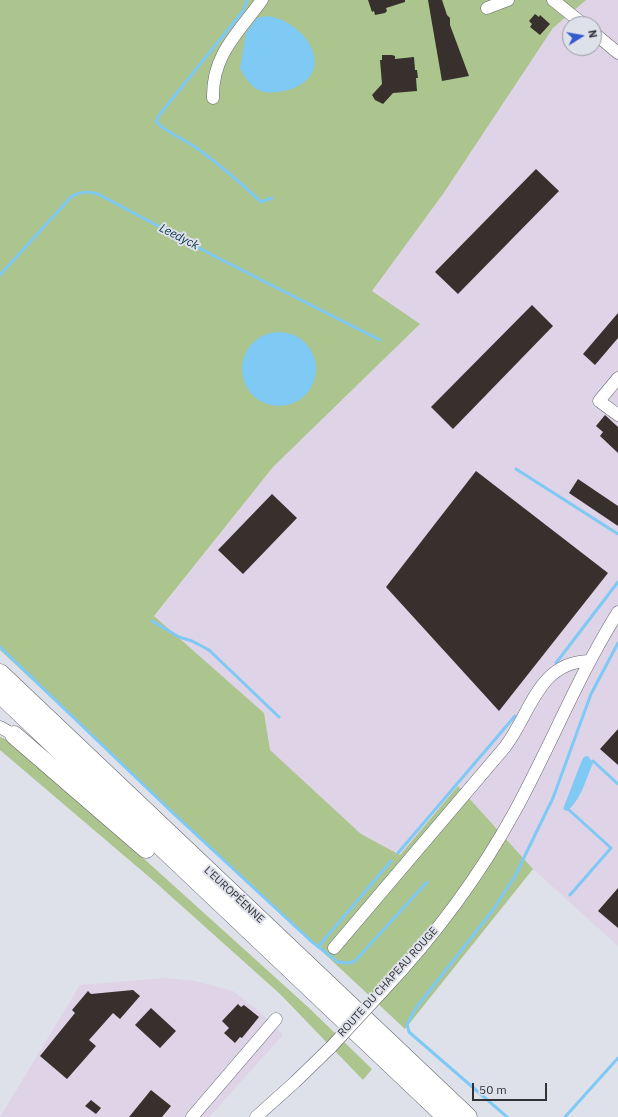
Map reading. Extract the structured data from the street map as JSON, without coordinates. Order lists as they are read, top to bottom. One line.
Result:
{"streets":{"highway":["L'EUROPÉENNE"],"street":["ROUTE DU CHAPEAU ROUGE"]},"water":["Leedyck"],"scale_bar":"50 m","north":"right"}
